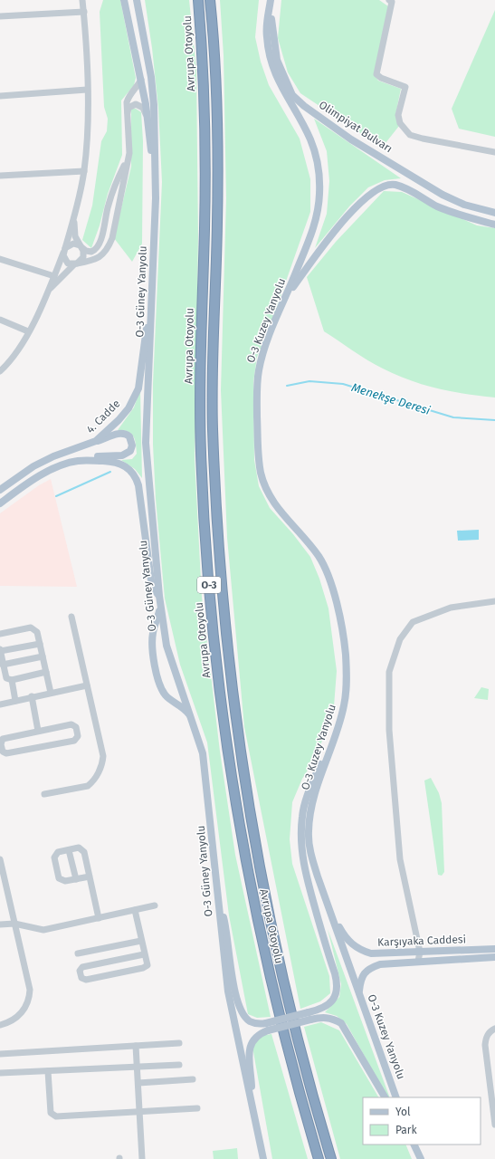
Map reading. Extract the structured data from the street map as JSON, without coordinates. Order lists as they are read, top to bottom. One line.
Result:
{"streets":{"highway":["Avrupa Otoyolu","O-3"],"main road":["Olimpiyat Bulvarı","O-3 Güney Yanyolu","O-3 Kuzey Yanyolu","4. Cadde","Karşıyaka Caddesi"]},"crossings":[["Olimpiyat Bulvarı","O-3 Kuzey Yanyolu"],["O-3 Güney Yanyolu","4. Cadde"],["O-3 Kuzey Yanyolu","Karşıyaka Caddesi"]],"water":["Menekşe Deresi"],"legend":["Yol","Park"]}
